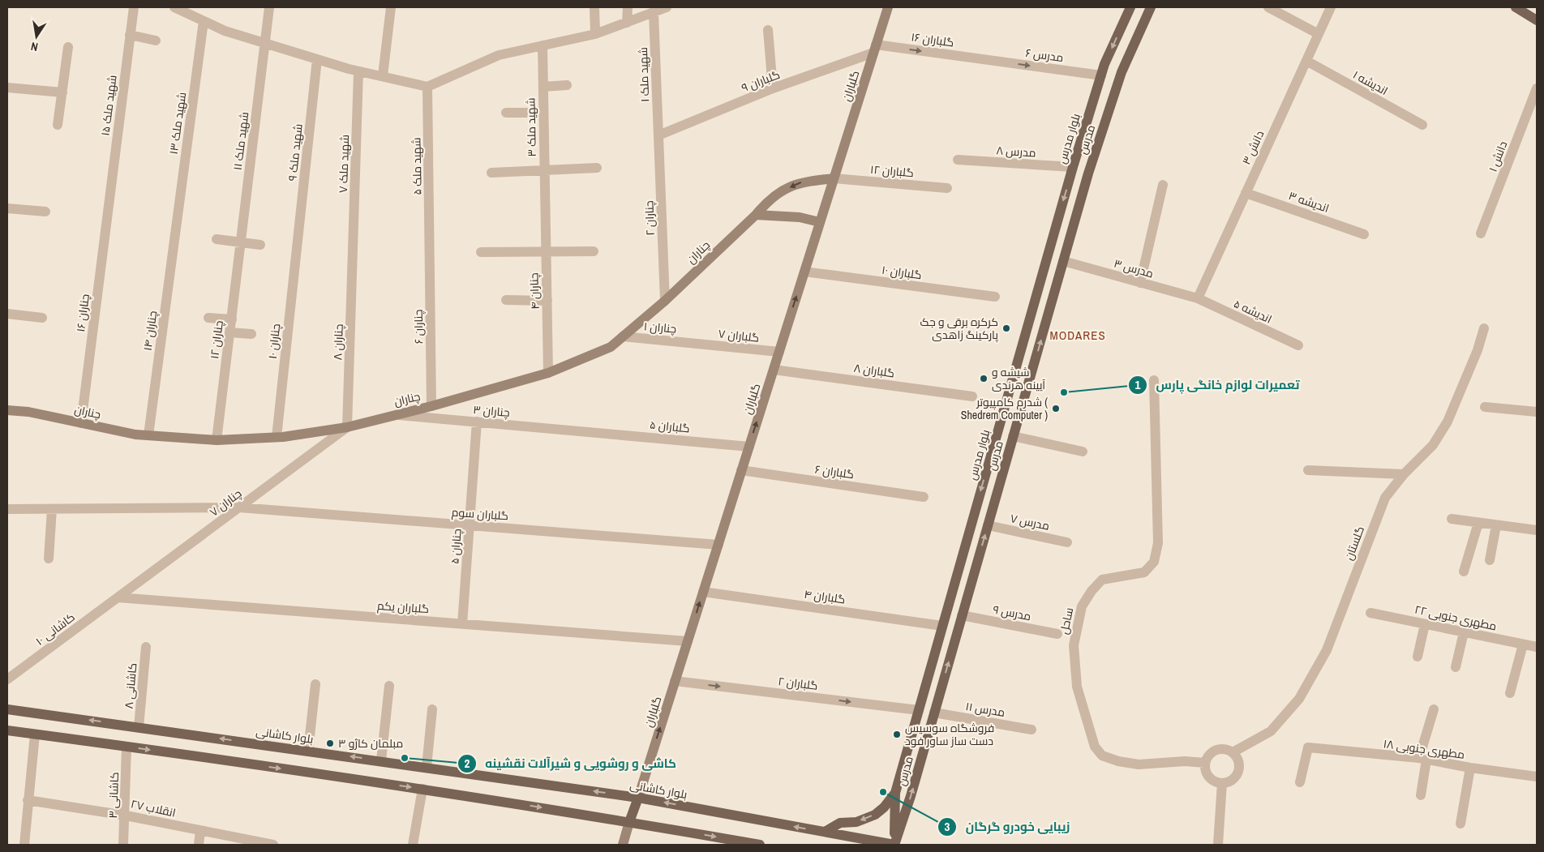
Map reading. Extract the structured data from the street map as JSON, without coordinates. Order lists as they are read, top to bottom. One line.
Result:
{"streets":{"main road":["بلوار مدرس","مدرس","بلوار کاشانی"],"street":["گلباران ۱۶","مدرس ۶","۱ شهید ملک","۹ گلباران","اندیشه ۱","گلباران","شهید ملک ۱۵","شهید ملک ۱۳","۳ شهید ملک","شهید ملک ۱۱","دانش ۳","مدرس ۸","شهید ملک ۹","دانش ۱","شهید ملک ۷","شهید ملک ۵","گلباران ۱۲","اندیشه ۳","۲ چناران","چناران","مدرس ۳","گلباران ۱۰","۴ چناران","اندیشه ۵","چناران ۱۶","چناران ۶","چناران ۱","چناران ۱۴","۷ گلباران","چناران ۱۲","چناران ۱۰","چناران ۸","گلباران ۸","چناران ۳","گلباران ۵","گلباران ۶","چناران ۷","گلباران سوم","مدرس ۷","گلستان","۵ چناران","گلباران ۴","گلباران یکم","مدرس ۹","مطهری جنوبی ۲۲","ساحل","۱۰ کاشانی","گلباران ۲","۸ کاشانی","مدرس ۱۱","۱۸ مطهری جنوبی","۳ کاشانی","انقلاب ۲۷"]},"crossings":[["گلباران ۱۶","مدرس ۶"],["گلباران ۱۶","۹ گلباران"],["گلباران ۱۶","گلباران"],["مدرس ۶","بلوار مدرس"],["۱ شهید ملک","۹ گلباران"],["۱ شهید ملک","۲ چناران"],["۹ گلباران","گلباران"],["۹ گلباران","۲ چناران"],["اندیشه ۱","دانش ۳"],["گلباران","گلباران ۱۲"],["گلباران","چناران"],["گلباران","گلباران ۱۰"],["گلباران","۷ گلباران"],["گلباران","گلباران ۸"],["گلباران","گلباران ۵"],["گلباران","گلباران ۶"],["گلباران","گلباران سوم"],["گلباران","گلباران ۴"],["گلباران","گلباران یکم"],["گلباران","گلباران ۲"],["گلباران","بلوار کاشانی"],["شهید ملک ۱۵","چناران ۱۶"],["شهید ملک ۱۳","چناران ۱۴"],["۳ شهید ملک","۴ چناران"],["بلوار مدرس","مدرس"],["بلوار مدرس","مدرس ۸"],["بلوار مدرس","گلباران ۴"],["بلوار مدرس","گلباران ۲"],["بلوار مدرس","بلوار کاشانی"],["مدرس","مدرس ۳"],["مدرس","مدرس ۷"],["مدرس","مدرس ۹"],["مدرس","مدرس ۱۱"],["مدرس","بلوار کاشانی"],["شهید ملک ۱۱","چناران ۱۲"],["دانش ۳","اندیشه ۳"],["دانش ۳","مدرس ۳"],["دانش ۳","اندیشه ۵"],["شهید ملک ۹","چناران ۱۰"],["شهید ملک ۷","چناران ۸"],["شهید ملک ۵","چناران ۶"],["گلباران ۱۲","چناران"],["۲ چناران","چناران"],["چناران","۴ چناران"],["چناران","چناران ۱۶"],["چناران","چناران ۶"],["چناران","چناران ۱"],["چناران","چناران ۱۴"],["چناران","چناران ۱۲"],["چناران","چناران ۱۰"],["چناران","چناران ۸"],["چناران","چناران ۳"],["چناران","چناران ۷"],["مدرس ۳","اندیشه ۵"],["چناران ۱","۷ گلباران"],["چناران ۸","چناران ۷"],["چناران ۳","گلباران ۵"],["چناران ۳","۵ چناران"],["چناران ۷","گلباران سوم"],["چناران ۷","گلباران یکم"],["چناران ۷","۱۰ کاشانی"],["گلباران سوم","۵ چناران"],["گلستان","ساحل"],["۵ چناران","گلباران یکم"],["گلباران یکم","۱۰ کاشانی"],["۸ کاشانی","بلوار کاشانی"],["۳ کاشانی","انقلاب ۲۷"]],"one_way":["گلباران ۱۶","مدرس ۶","گلباران","بلوار مدرس","مدرس","گلباران ۲"],"districts":["MODARES"],"places":["کرکره برقی و جک پارکینگ زاهدی","شیشه و آیینه هرندی","تعمیرات لوازم خانگی پارس","شدرم کامپیوتر ( Shedrem Computer )","فروشگاه سوسیس دست ساز ساور فود","مبلمان کاژو ۳","کاشی و روشویی و شیرآلات نقشینه","زیبایی خودرو گرگان"],"north":"bottom"}
